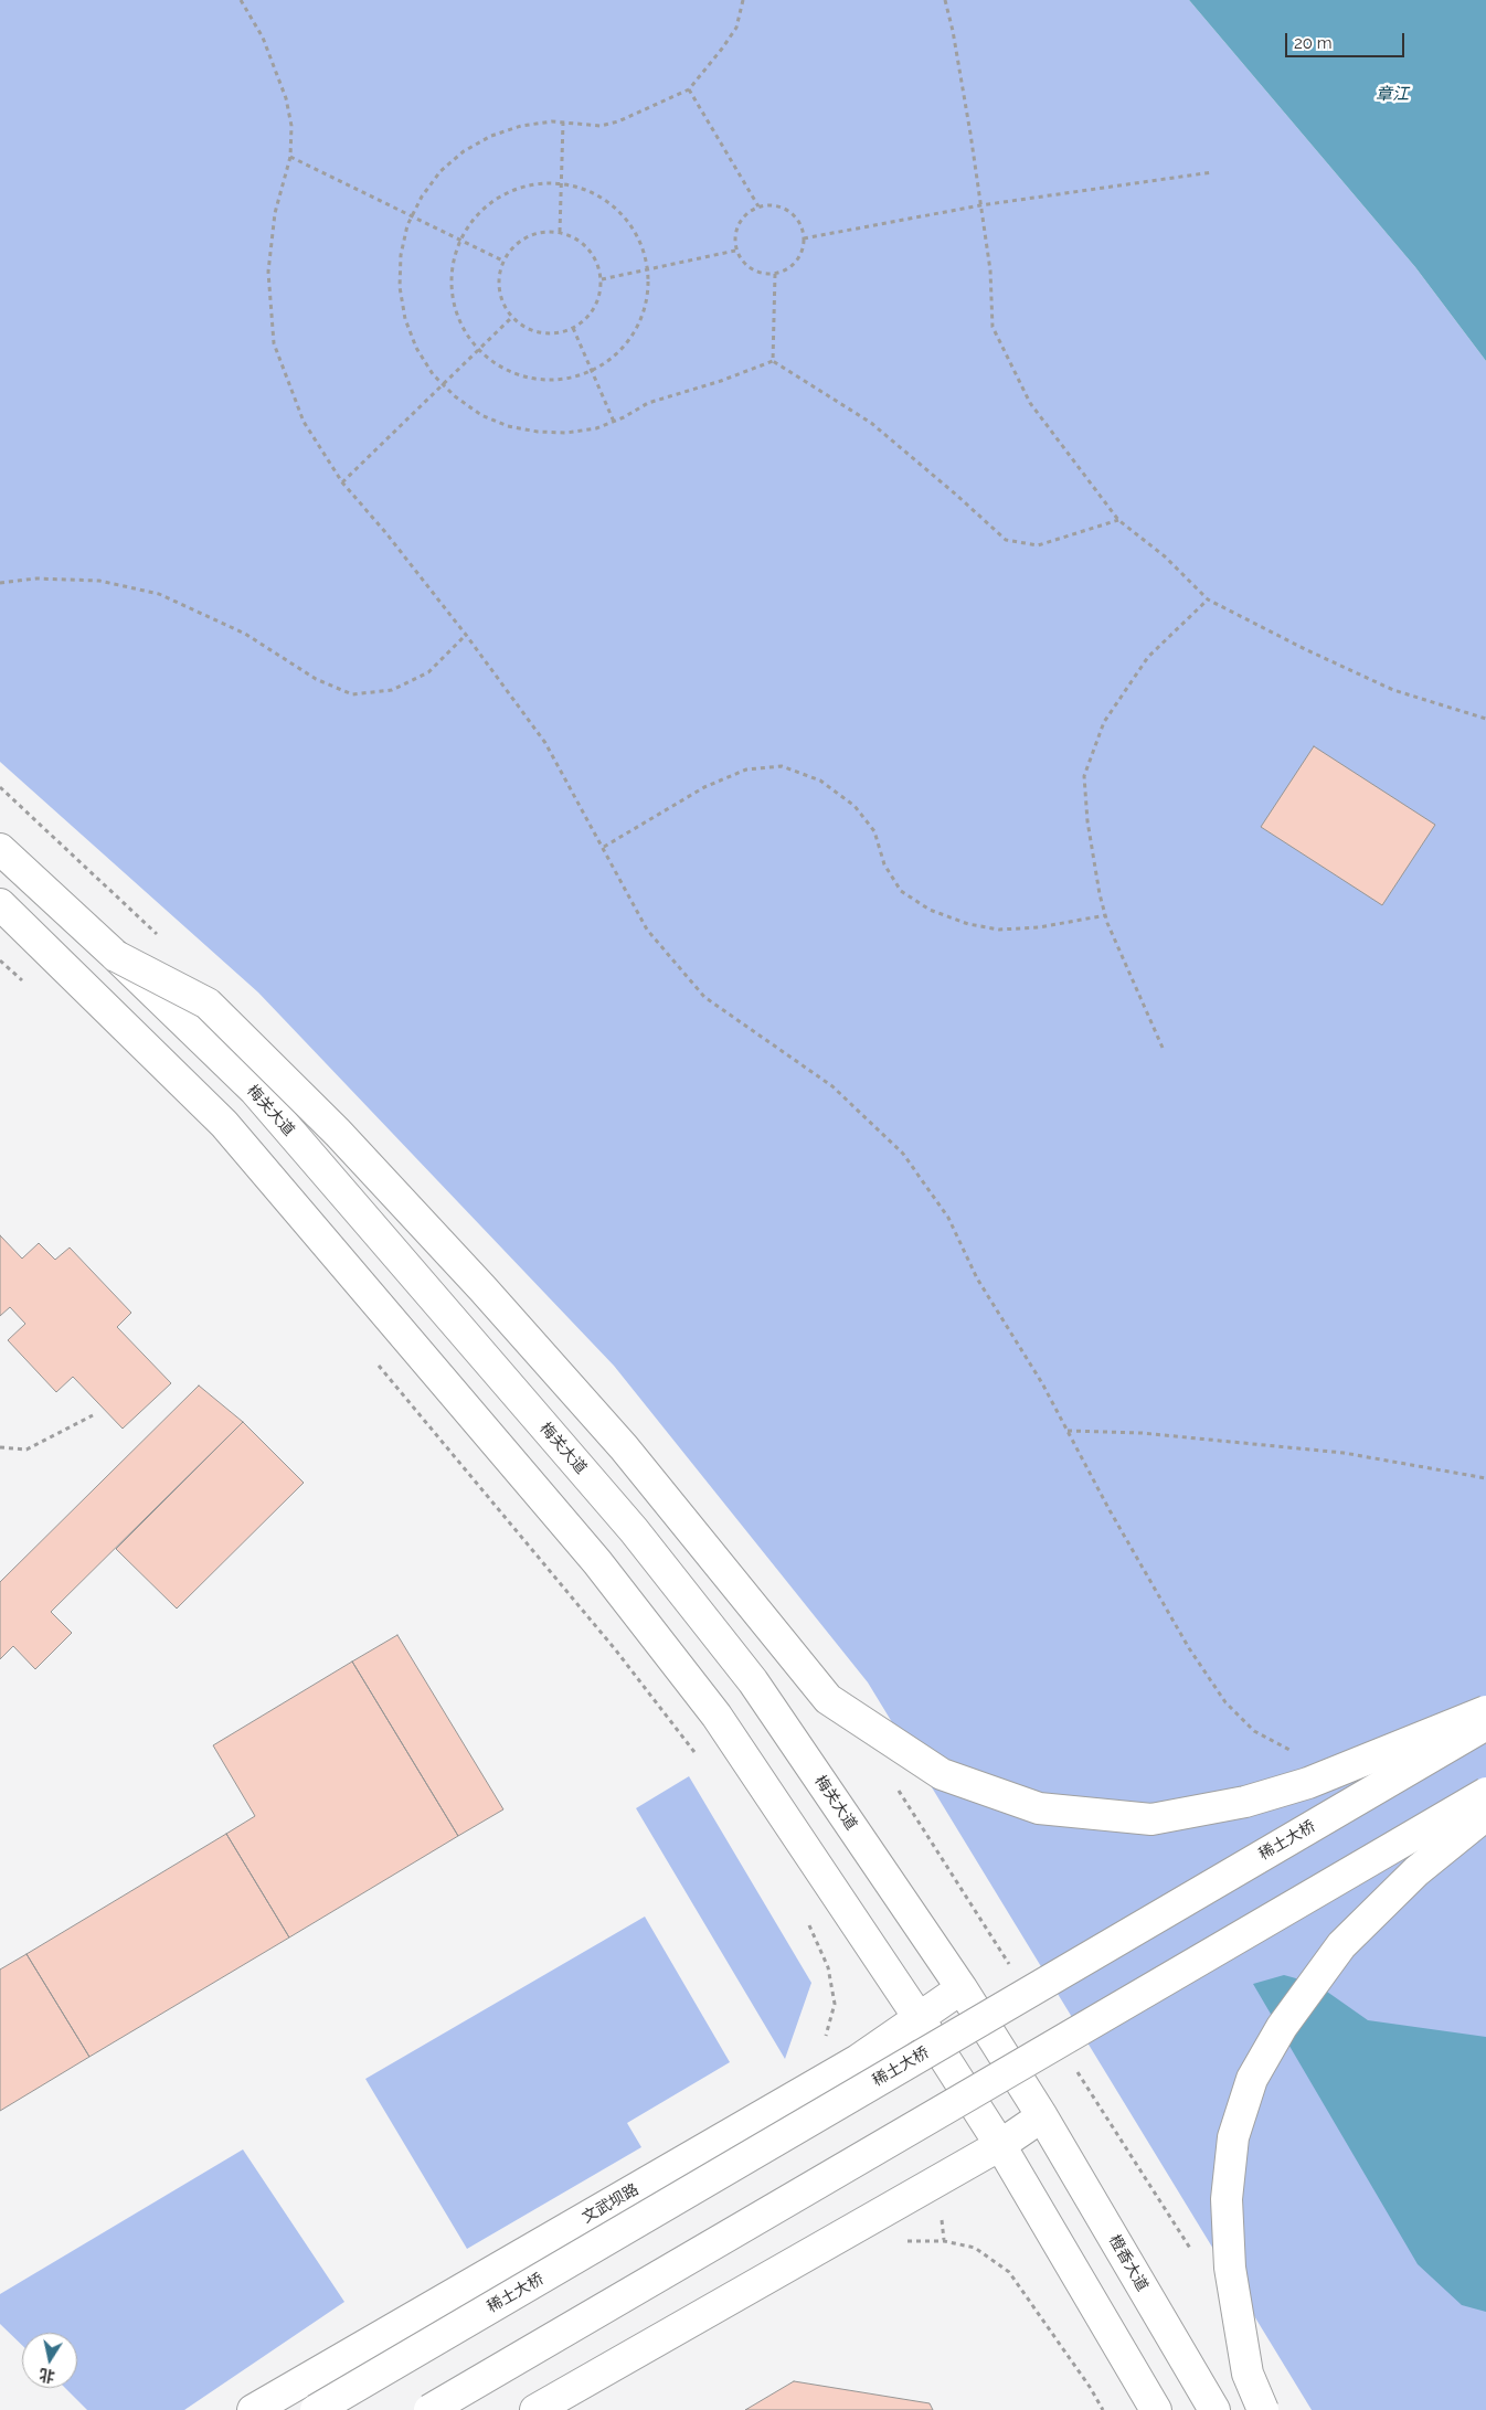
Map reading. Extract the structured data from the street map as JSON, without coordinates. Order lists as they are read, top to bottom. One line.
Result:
{"streets":{"main road":["梅关大道","稀土大桥","文武坝路","橙香大道"]},"crossings":[["梅关大道","文武坝路"],["梅关大道","橙香大道"]],"water":["章江"],"scale_bar":"20 m","north":"bottom"}
